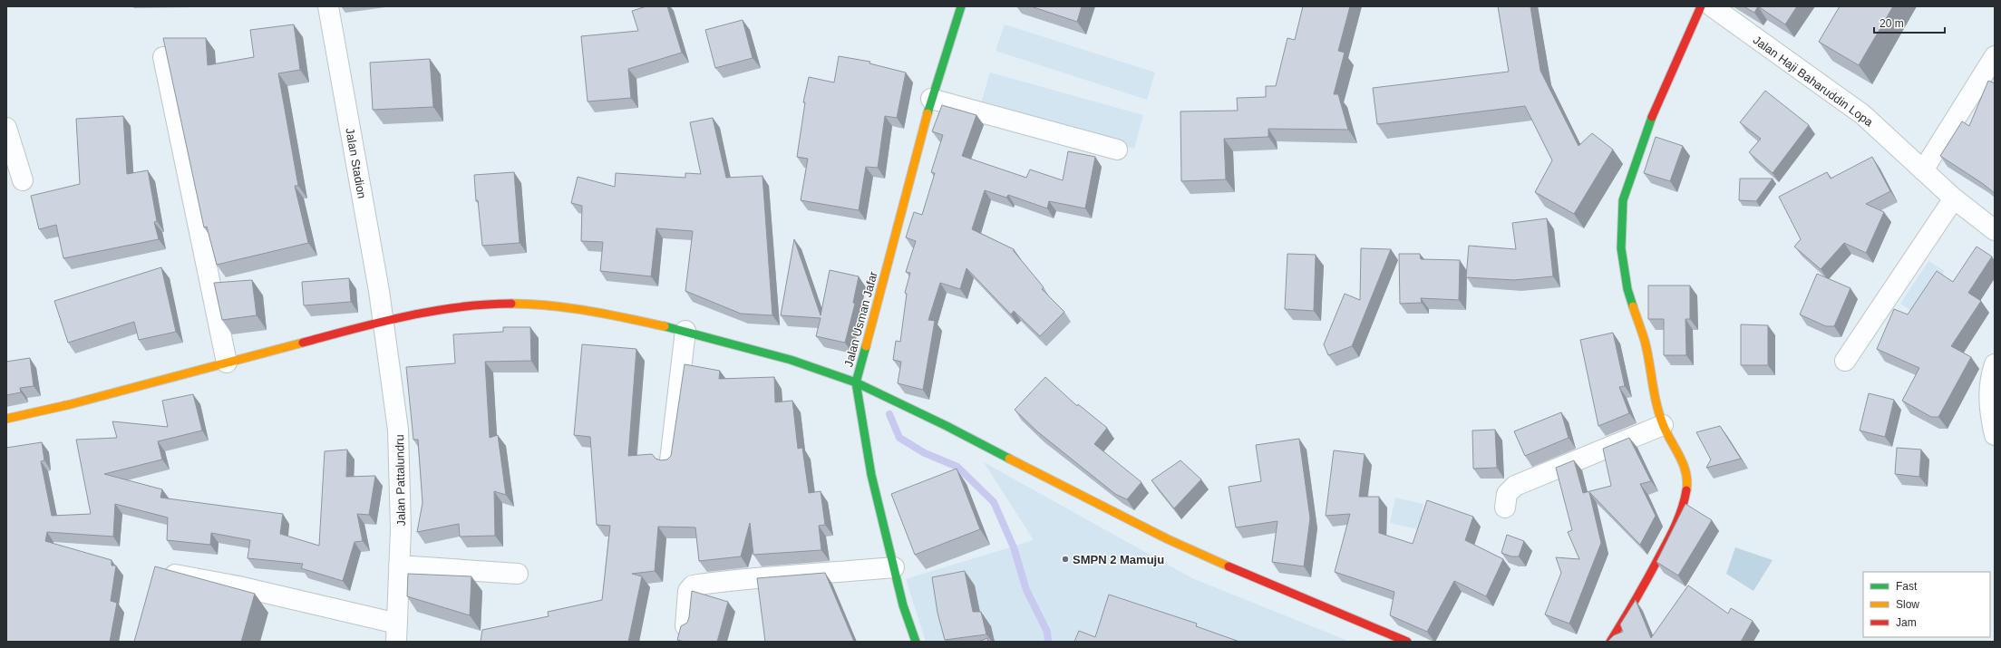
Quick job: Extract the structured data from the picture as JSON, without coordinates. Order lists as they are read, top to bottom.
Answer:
{
  "streets": {
    "street": [
      "Jalan Haji Baharuddin Lopa",
      "Jalan Stadion",
      "Jalan Usman Jafar",
      "Jalan Pattalundru"
    ]
  },
  "crossings": [
    ["Jalan Stadion", "Jalan Pattalundru"]
  ],
  "places": ["SMPN 2 Mamuju"],
  "legend": ["Fast", "Slow", "Jam"],
  "scale_bar": "20 m"
}
